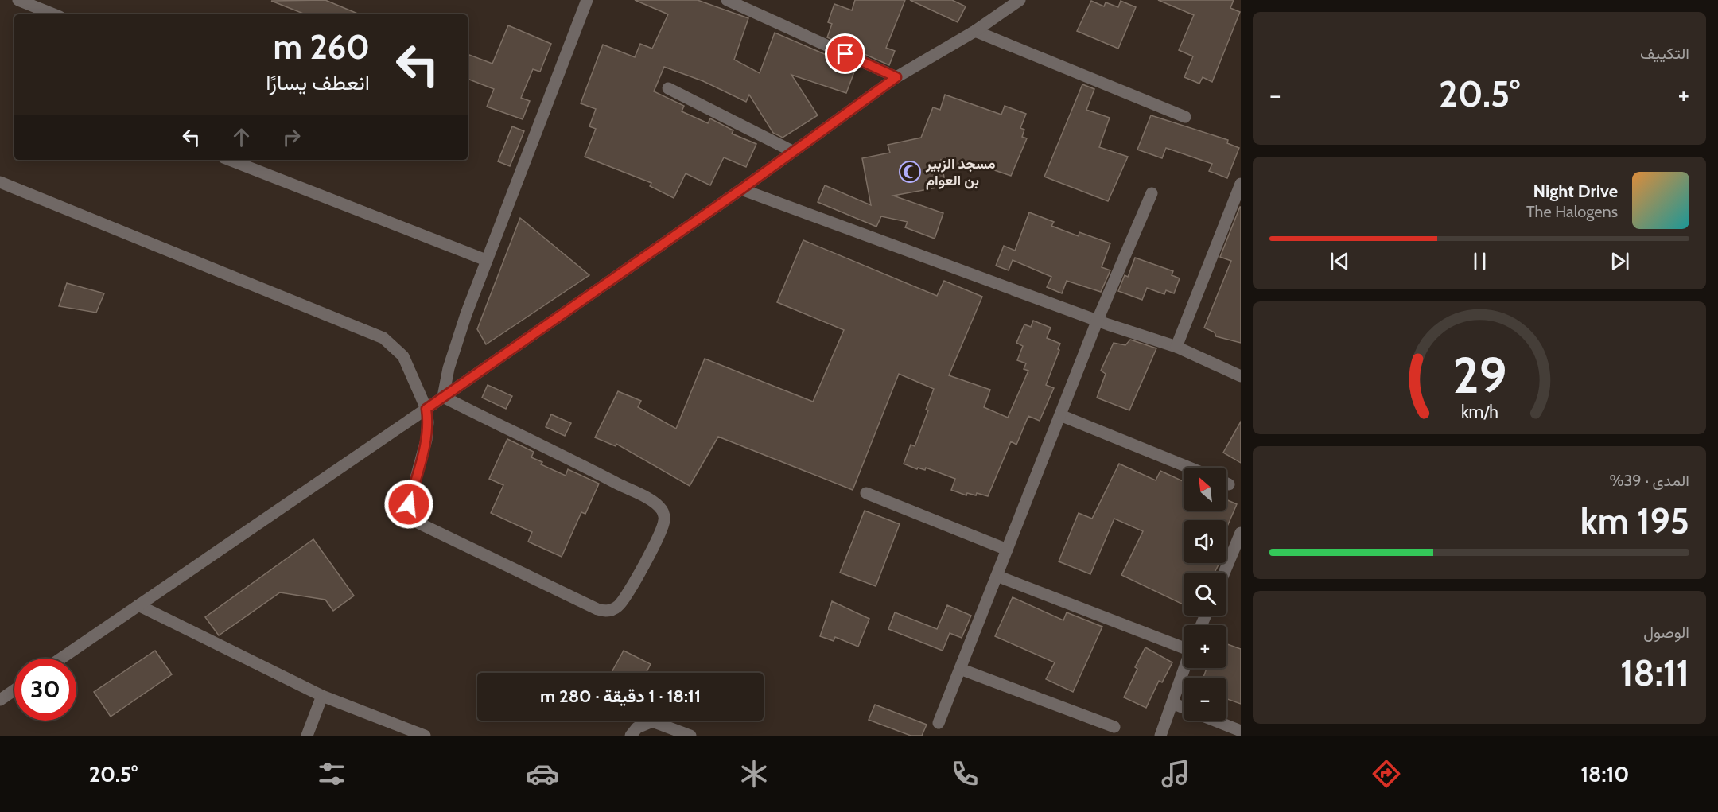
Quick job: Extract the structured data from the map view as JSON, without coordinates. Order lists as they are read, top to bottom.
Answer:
{
  "places": {
    "mosque": ["مسجد الزبير بن العوام"]
  },
  "north": "top left",
  "page": {
    "tile": [
      "التكييف",
      ["المدى · 39%", "195 km"],
      ["الوصول", "18:11"]
    ],
    "turn": ["260 m", "انعطف يسارًا"],
    "heat": ["−", "20.5°", "+"],
    "song": ["Night Drive", "The Halogens"],
    "map_buttons": ["+", "−"],
    "limit": "30",
    "trip": "18:11 · 1 دقيقة · 280 m",
    "tabs": ["18:10", "20.5°"],
    "gauge": ["29", "km/h"]
  }
}
